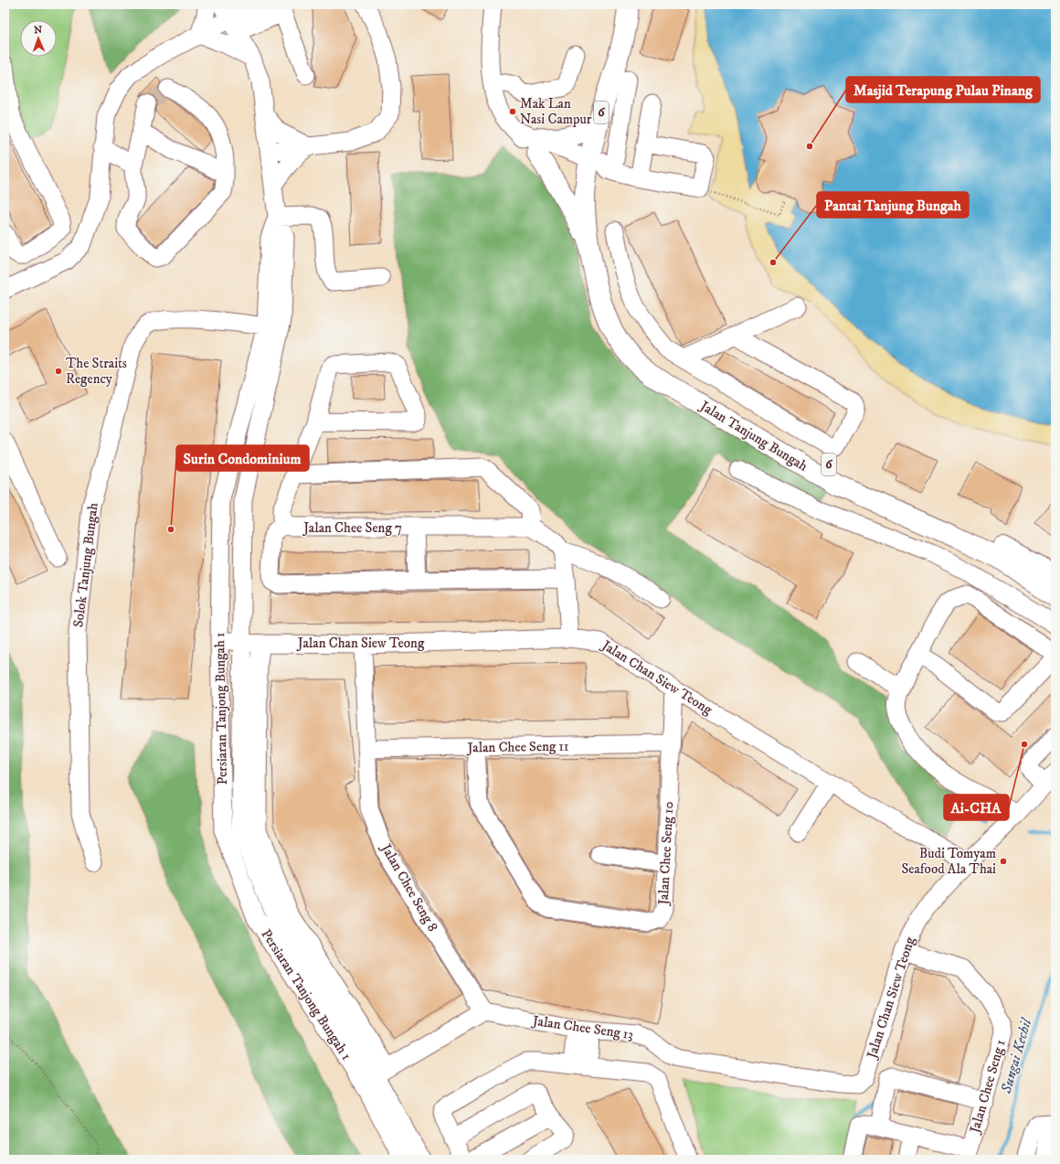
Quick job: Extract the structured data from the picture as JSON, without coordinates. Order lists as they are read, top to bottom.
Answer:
{
  "streets": {
    "main road": ["6", "Jalan Tanjung Bungah"],
    "street": [
      "Jalan Chee Seng 7",
      "Solok Tanjung Bungah",
      "Jalan Chan Siew Teong",
      "Persiaran Tanjong Bungah 1",
      "Jalan Chee Seng 11",
      "Jalan Chee Seng 10",
      "Jalan Chee Seng 8",
      "Jalan Chee Seng 13",
      "Jalan Chee Seng 1"
    ]
  },
  "crossings": [
    ["6", "Jalan Tanjung Bungah"],
    ["Solok Tanjung Bungah", "Persiaran Tanjong Bungah 1"],
    ["Jalan Chan Siew Teong", "Persiaran Tanjong Bungah 1"],
    ["Jalan Chan Siew Teong", "Jalan Chee Seng 10"],
    ["Jalan Chan Siew Teong", "Jalan Chee Seng 8"],
    ["Jalan Chan Siew Teong", "Jalan Chee Seng 13"],
    ["Jalan Chan Siew Teong", "Jalan Chee Seng 1"],
    ["Jalan Chee Seng 11", "Jalan Chee Seng 10"],
    ["Jalan Chee Seng 11", "Jalan Chee Seng 8"],
    ["Jalan Chee Seng 8", "Jalan Chee Seng 13"]
  ],
  "water": ["Sungai Kechil"],
  "places": [
    "Mak Lan Nasi Campur",
    "Masjid Terapung Pulau Pinang",
    "Pantai Tanjung Bungah",
    "The Straits Regency",
    "Surin Condominium",
    "Ai-CHA",
    "Budi Tomyam Seafood Ala Thai"
  ],
  "north": "top"
}
